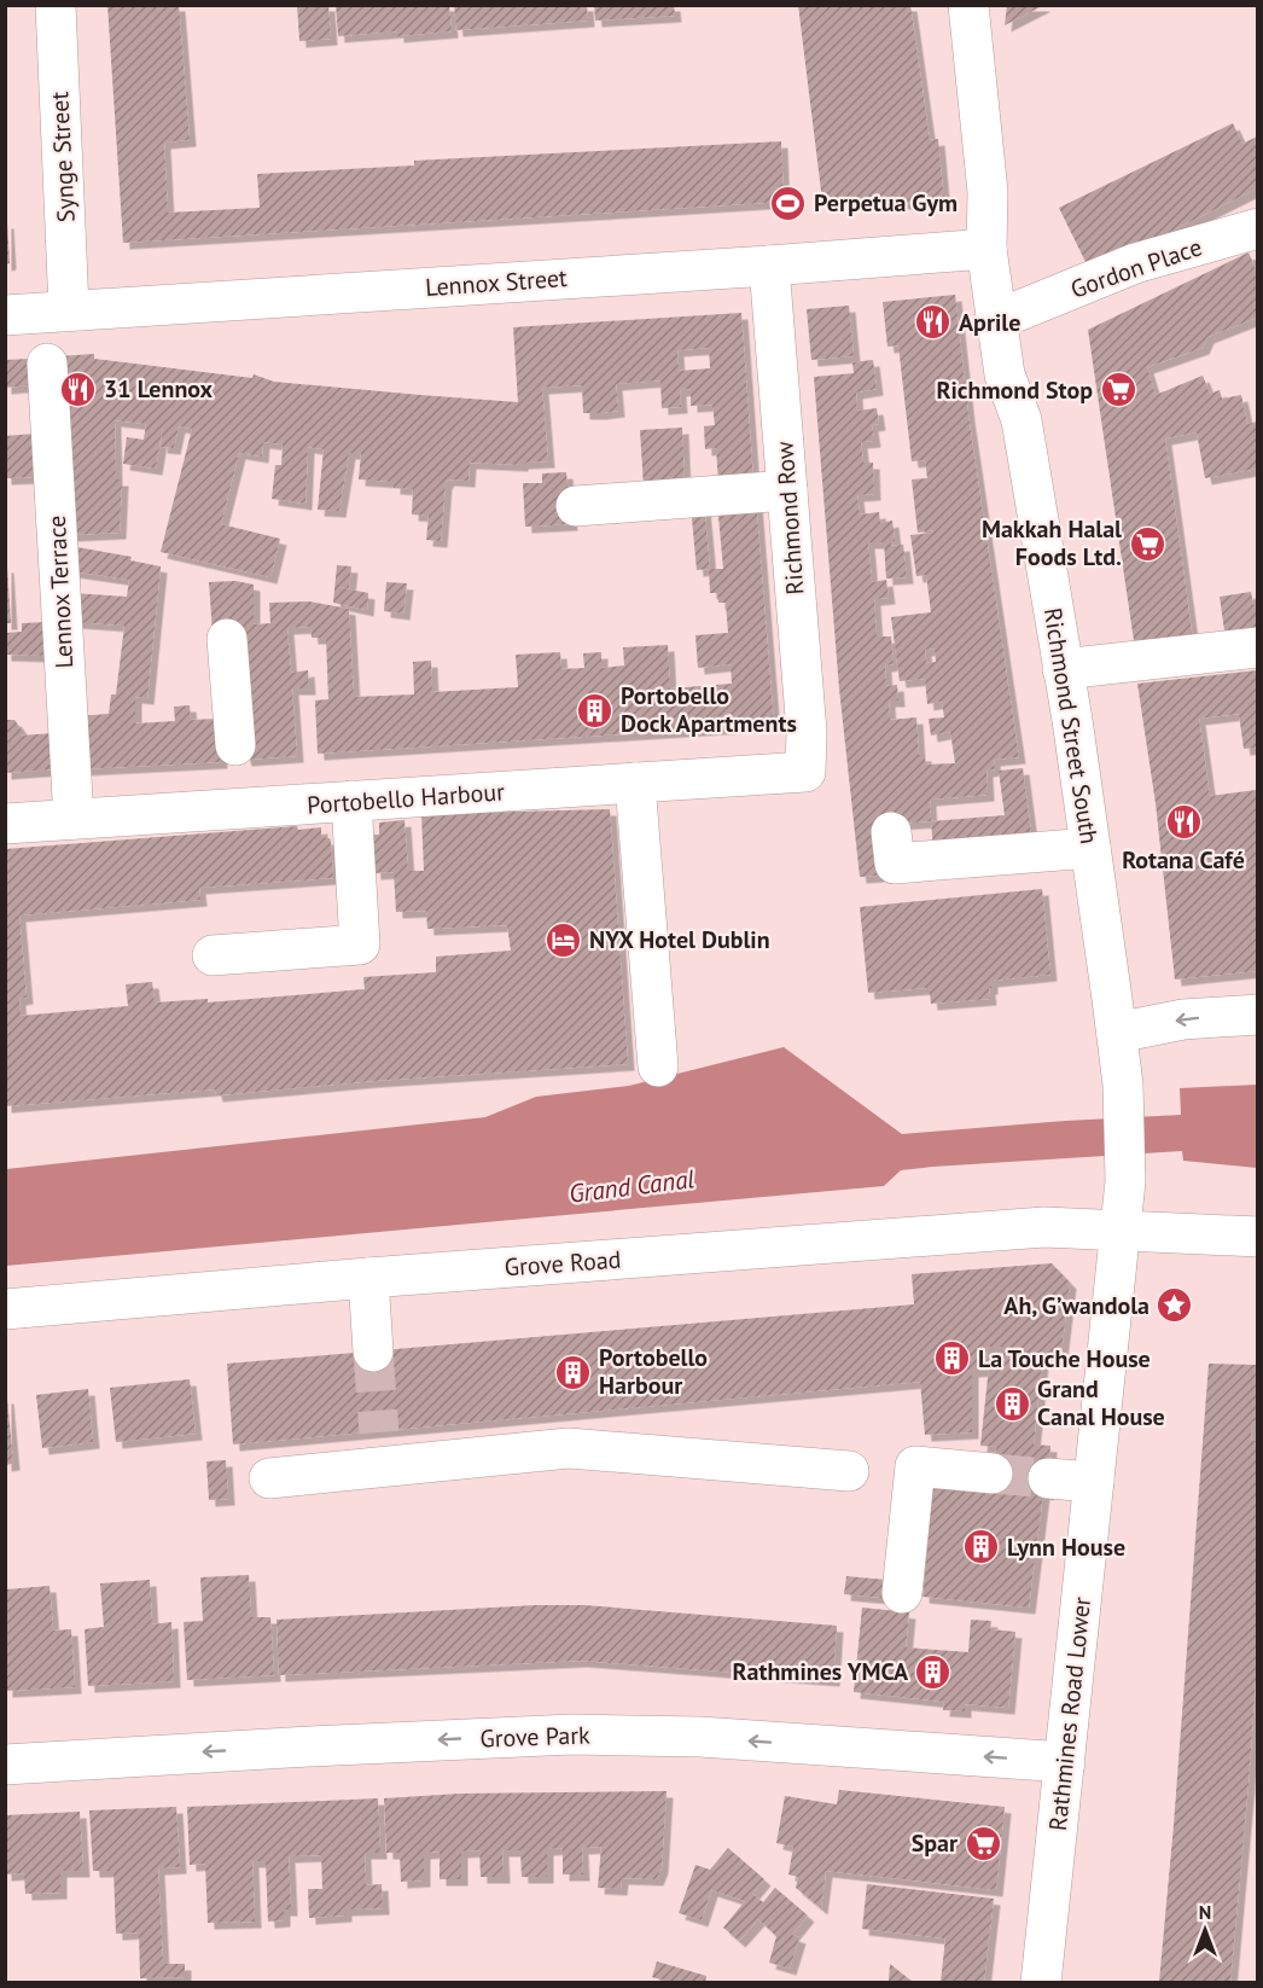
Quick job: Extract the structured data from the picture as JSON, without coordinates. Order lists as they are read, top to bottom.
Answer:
{
  "streets": {
    "street": [
      "Synge Street",
      "Gordon Place",
      "Lennox Street",
      "Richmond Row",
      "Lennox Terrace",
      "Richmond Street South",
      "Portobello Harbour",
      "Grove Road",
      "Rathmines Road Lower",
      "Grove Park"
    ]
  },
  "crossings": [
    ["Synge Street", "Lennox Street"],
    ["Gordon Place", "Richmond Street South"],
    ["Lennox Street", "Richmond Row"],
    ["Lennox Street", "Richmond Street South"],
    ["Richmond Row", "Portobello Harbour"],
    ["Lennox Terrace", "Portobello Harbour"],
    ["Richmond Street South", "Rathmines Road Lower"],
    ["Grove Road", "Rathmines Road Lower"],
    ["Rathmines Road Lower", "Grove Park"]
  ],
  "water": ["Grand Canal"],
  "places": {
    "sports": ["Perpetua Gym"],
    "restaurant": ["Aprile", "31 Lennox", "Rotana Café"],
    "supermarket": ["Richmond Stop", "Makkah Halal Foods Ltd.", "Spar"],
    "building": [
      "Portobello Dock Apartments",
      "La Touche House",
      "Portobello Harbour",
      "Grand Canal House",
      "Lynn House",
      "Rathmines YMCA"
    ],
    "hotel": ["NYX Hotel Dublin"],
    "place": ["Ah, G’wandola"]
  },
  "north": "top"
}
